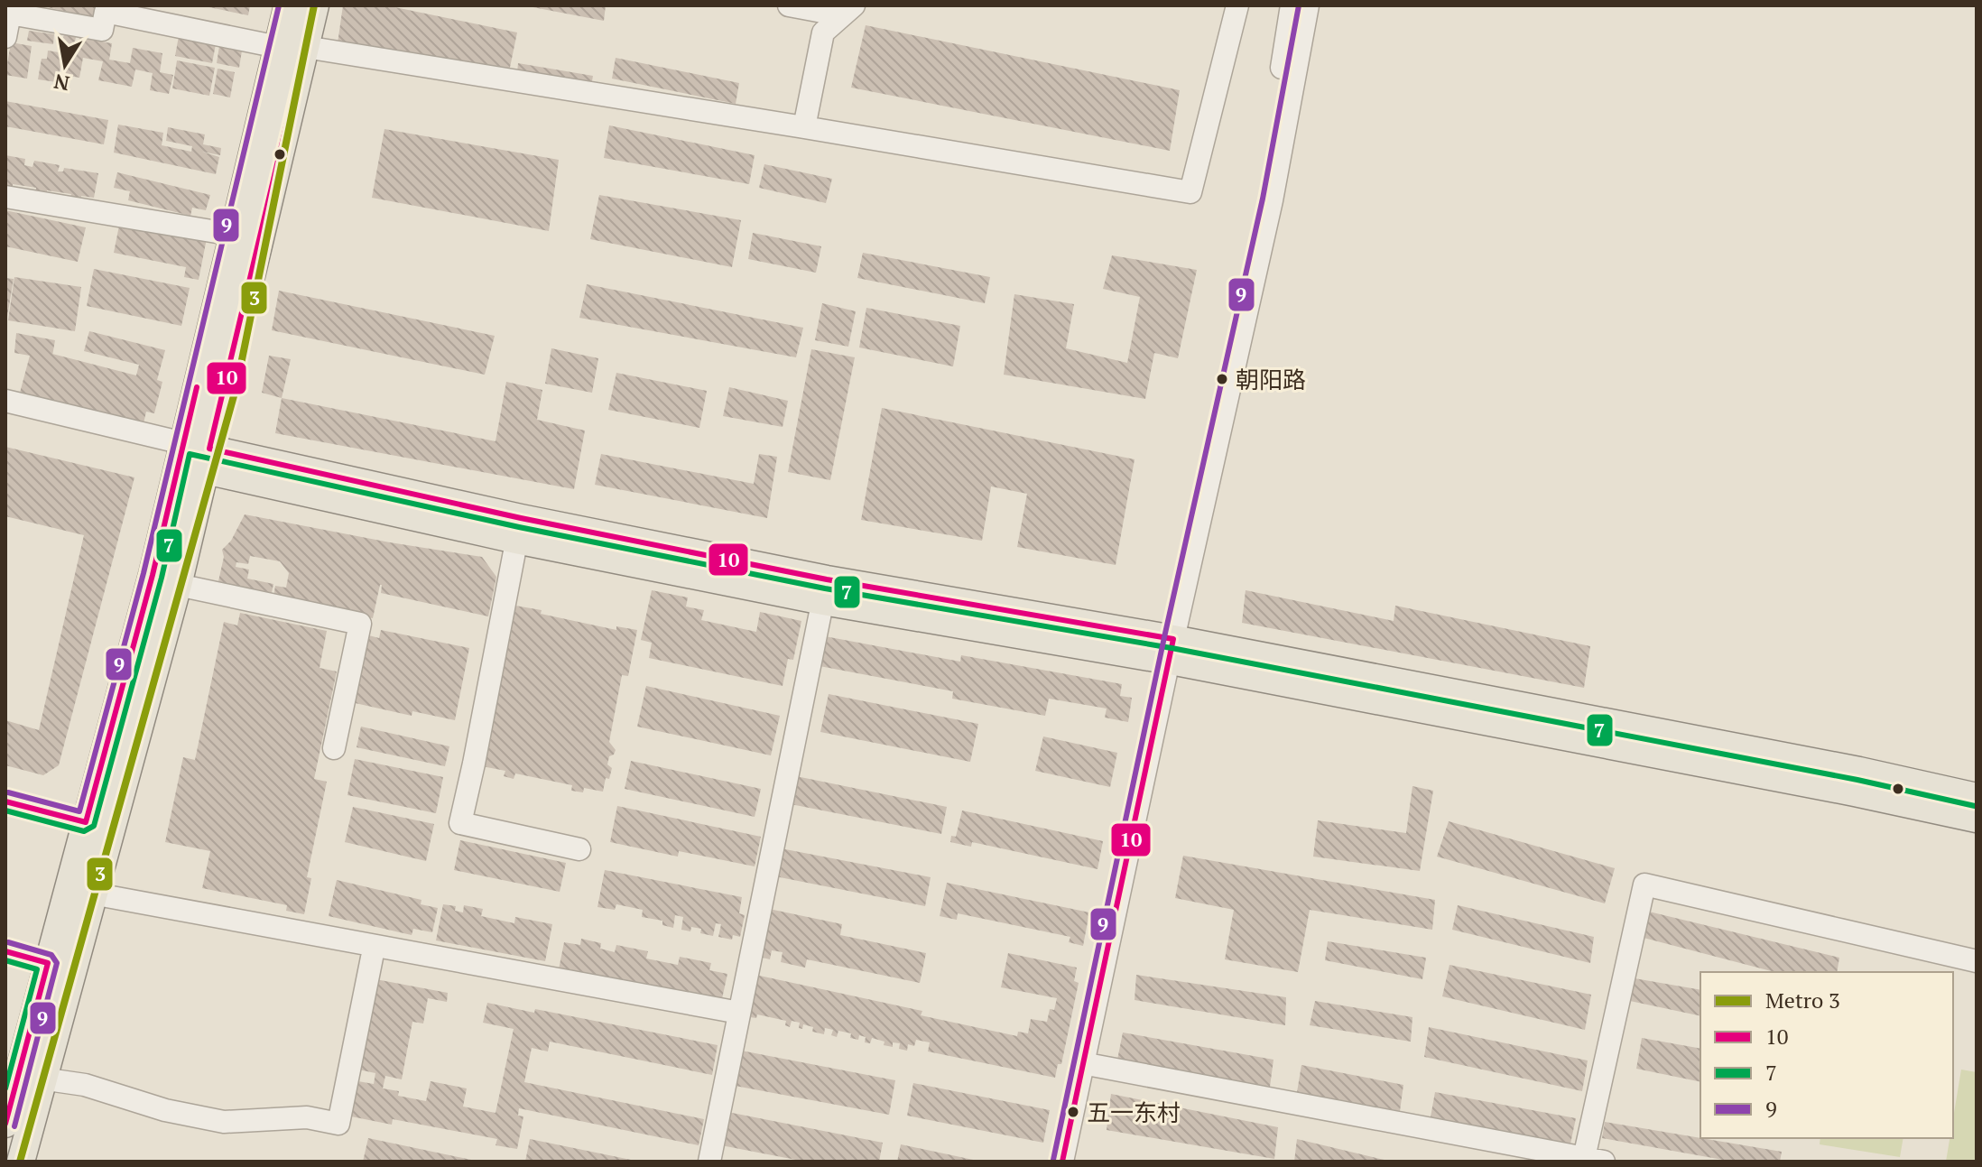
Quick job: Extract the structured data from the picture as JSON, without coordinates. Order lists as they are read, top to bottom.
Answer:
{
  "places": ["朝阳路", "五一东村"],
  "lines": [
    "metro line 3",
    "transit line 10",
    "transit line 9",
    "transit line 7"
  ],
  "legend": [
    "Metro 3",
    "10",
    "7",
    "9"
  ],
  "north": "bottom"
}
